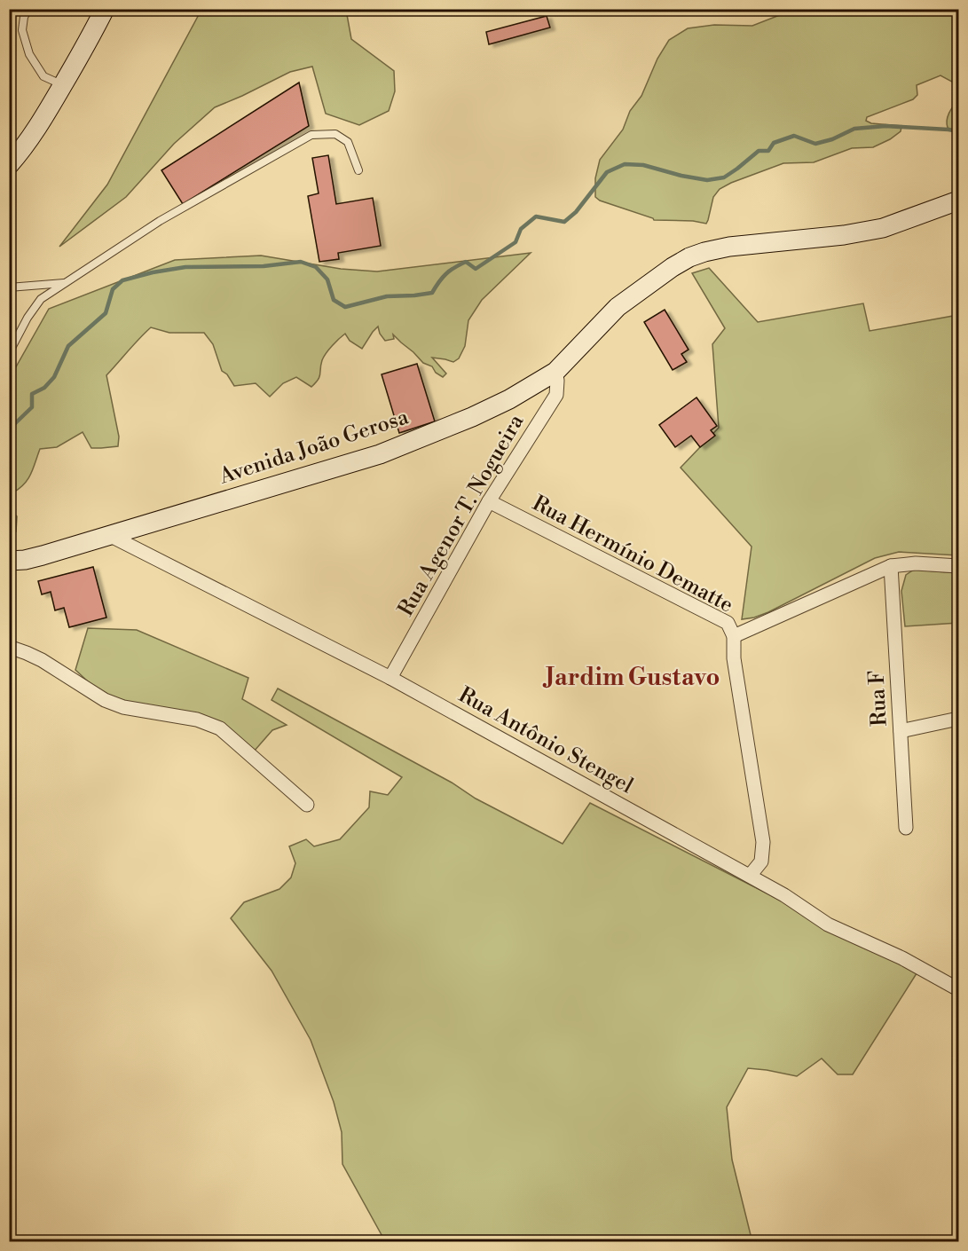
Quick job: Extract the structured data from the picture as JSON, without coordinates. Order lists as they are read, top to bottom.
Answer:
{
  "streets": {
    "main road": ["Avenida João Gerosa"],
    "street": [
      "Rua Agenor T. Nogueira",
      "Rua Hermínio Dematte",
      "Rua F",
      "Rua Antônio Stengel"
    ]
  },
  "crossings": [
    ["Avenida João Gerosa", "Rua Agenor T. Nogueira"],
    ["Avenida João Gerosa", "Rua Antônio Stengel"],
    ["Rua Agenor T. Nogueira", "Rua Hermínio Dematte"],
    ["Rua Agenor T. Nogueira", "Rua Antônio Stengel"],
    ["Rua Hermínio Dematte", "Rua Antônio Stengel"]
  ],
  "districts": ["Jardim Gustavo"]
}
